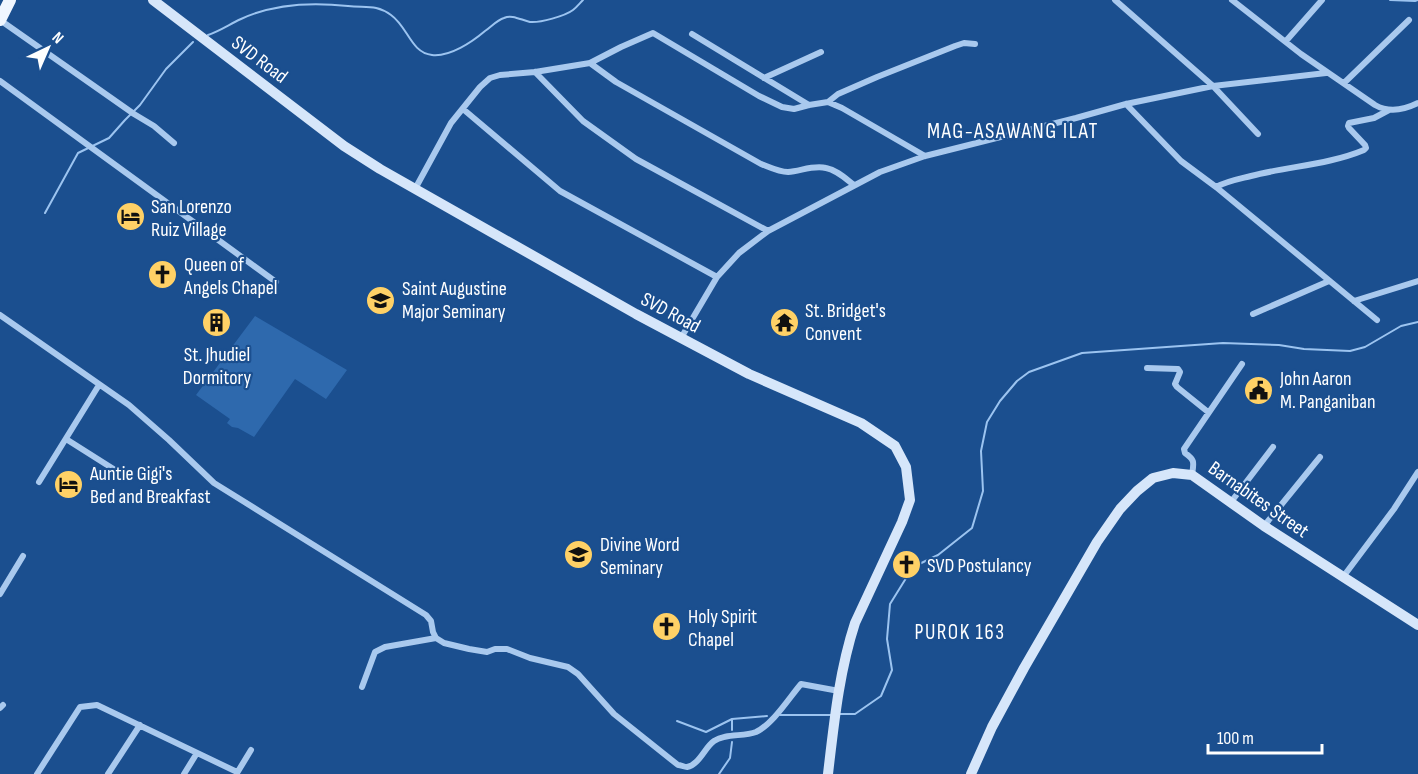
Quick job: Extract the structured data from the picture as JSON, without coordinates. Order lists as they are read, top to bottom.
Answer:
{
  "streets": {
    "main road": ["SVD Road", "Barnabites Street"]
  },
  "districts": ["MAG-ASAWANG ILAT", "PUROK 163"],
  "places": {
    "hotel": ["San Lorenzo Ruiz Village", "Auntie Gigi's Bed and Breakfast"],
    "church": ["Queen of Angels Chapel", "SVD Postulancy", "Holy Spirit Chapel"],
    "school or university": ["Saint Augustine Major Seminary", "Divine Word Seminary"],
    "temple": ["St. Bridget's Convent"],
    "building": ["St. Jhudiel Dormitory"],
    "public building": ["John Aaron M. Panganiban"]
  },
  "scale_bar": "100 m",
  "north": "top right"
}
